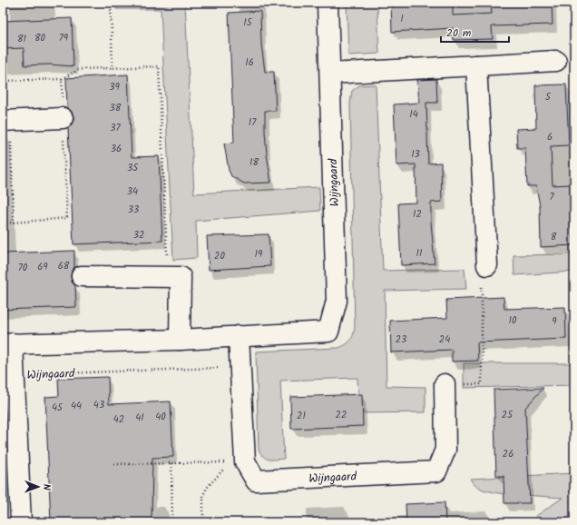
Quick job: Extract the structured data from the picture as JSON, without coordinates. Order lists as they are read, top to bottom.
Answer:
{
  "streets": {
    "street": ["Wijngaard"]
  },
  "house_numbers": [
    "1",
    "15",
    "80",
    "79",
    "81",
    "16",
    "39",
    "5",
    "38",
    "14",
    "17",
    "37",
    "6",
    "36",
    "13",
    "18",
    "35",
    "34",
    "7",
    "33",
    "12",
    "32",
    "8",
    "11",
    "19",
    "20",
    "68",
    "69",
    "70",
    "10",
    "9",
    "23",
    "24",
    "43",
    "44",
    "45",
    "22",
    "25",
    "21",
    "40",
    "41",
    "42",
    "26"
  ],
  "scale_bar": "20 m",
  "north": "right"
}
